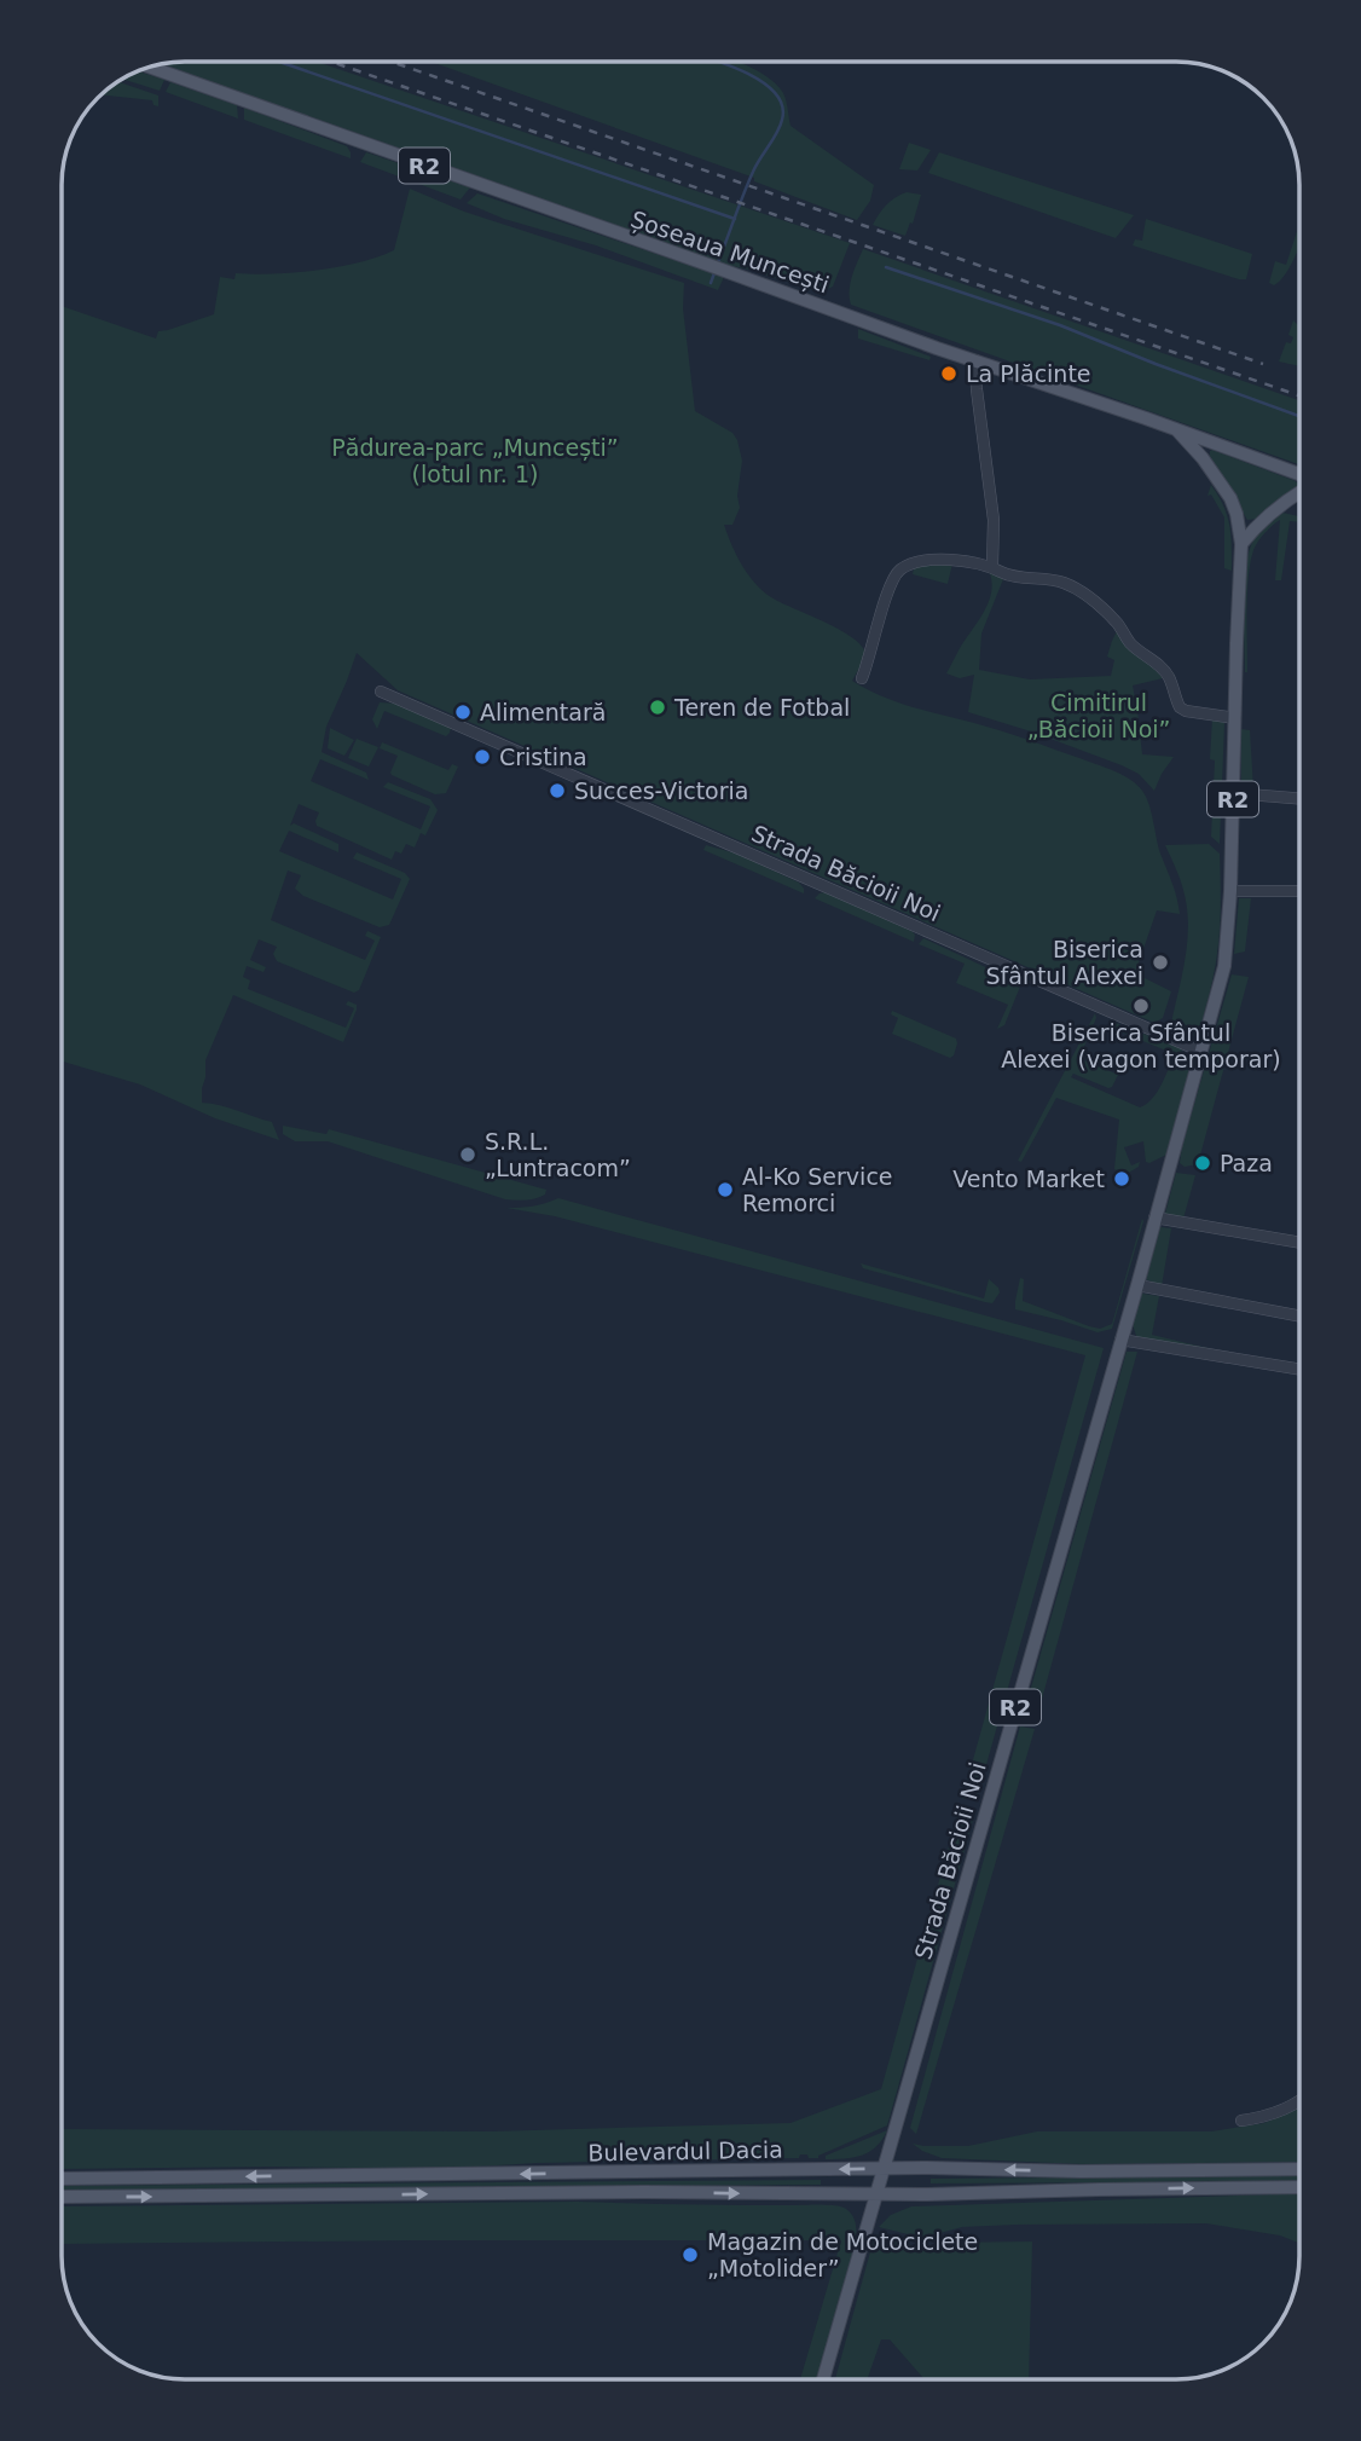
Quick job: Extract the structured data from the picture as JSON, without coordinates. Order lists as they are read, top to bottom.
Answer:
{
  "streets": {
    "main road": [
      "R2",
      "Șoseaua Muncești",
      "Strada Băcioii Noi",
      "Bulevardul Dacia"
    ]
  },
  "crossings": [
    ["Șoseaua Muncești", "Strada Băcioii Noi"],
    ["Strada Băcioii Noi", "Bulevardul Dacia"]
  ],
  "parks": ["Pădurea-parc „Muncești” (lotul nr. 1)", "Cimitirul „Băcioii Noi”"],
  "places": [
    "La Plăcinte",
    "Teren de Fotbal",
    "Alimentară",
    "Cristina",
    "Succes-Victoria",
    "Biserica Sfântul Alexei",
    "Biserica Sfântul Alexei (vagon temporar)",
    "S.R.L. „Luntracom”",
    "Paza",
    "Vento Market",
    "Al-Ko Service Remorci",
    "Magazin de Motociclete „Motolider”"
  ]
}
